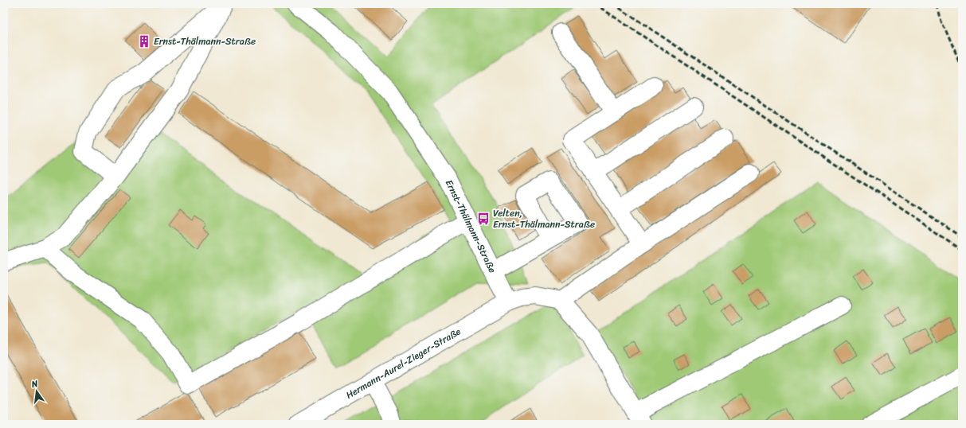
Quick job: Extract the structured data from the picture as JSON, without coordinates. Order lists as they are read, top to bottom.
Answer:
{
  "streets": {
    "street": ["Ernst-Thälmann-Straße", "Hermann-Aurel-Zieger-Straße"]
  },
  "crossings": [
    ["Ernst-Thälmann-Straße", "Hermann-Aurel-Zieger-Straße"]
  ],
  "places": {
    "building": ["Ernst-Thälmann-Straße"],
    "bus stop": ["Velten, Ernst-Thälmann-Straße"]
  },
  "north": "top"
}
